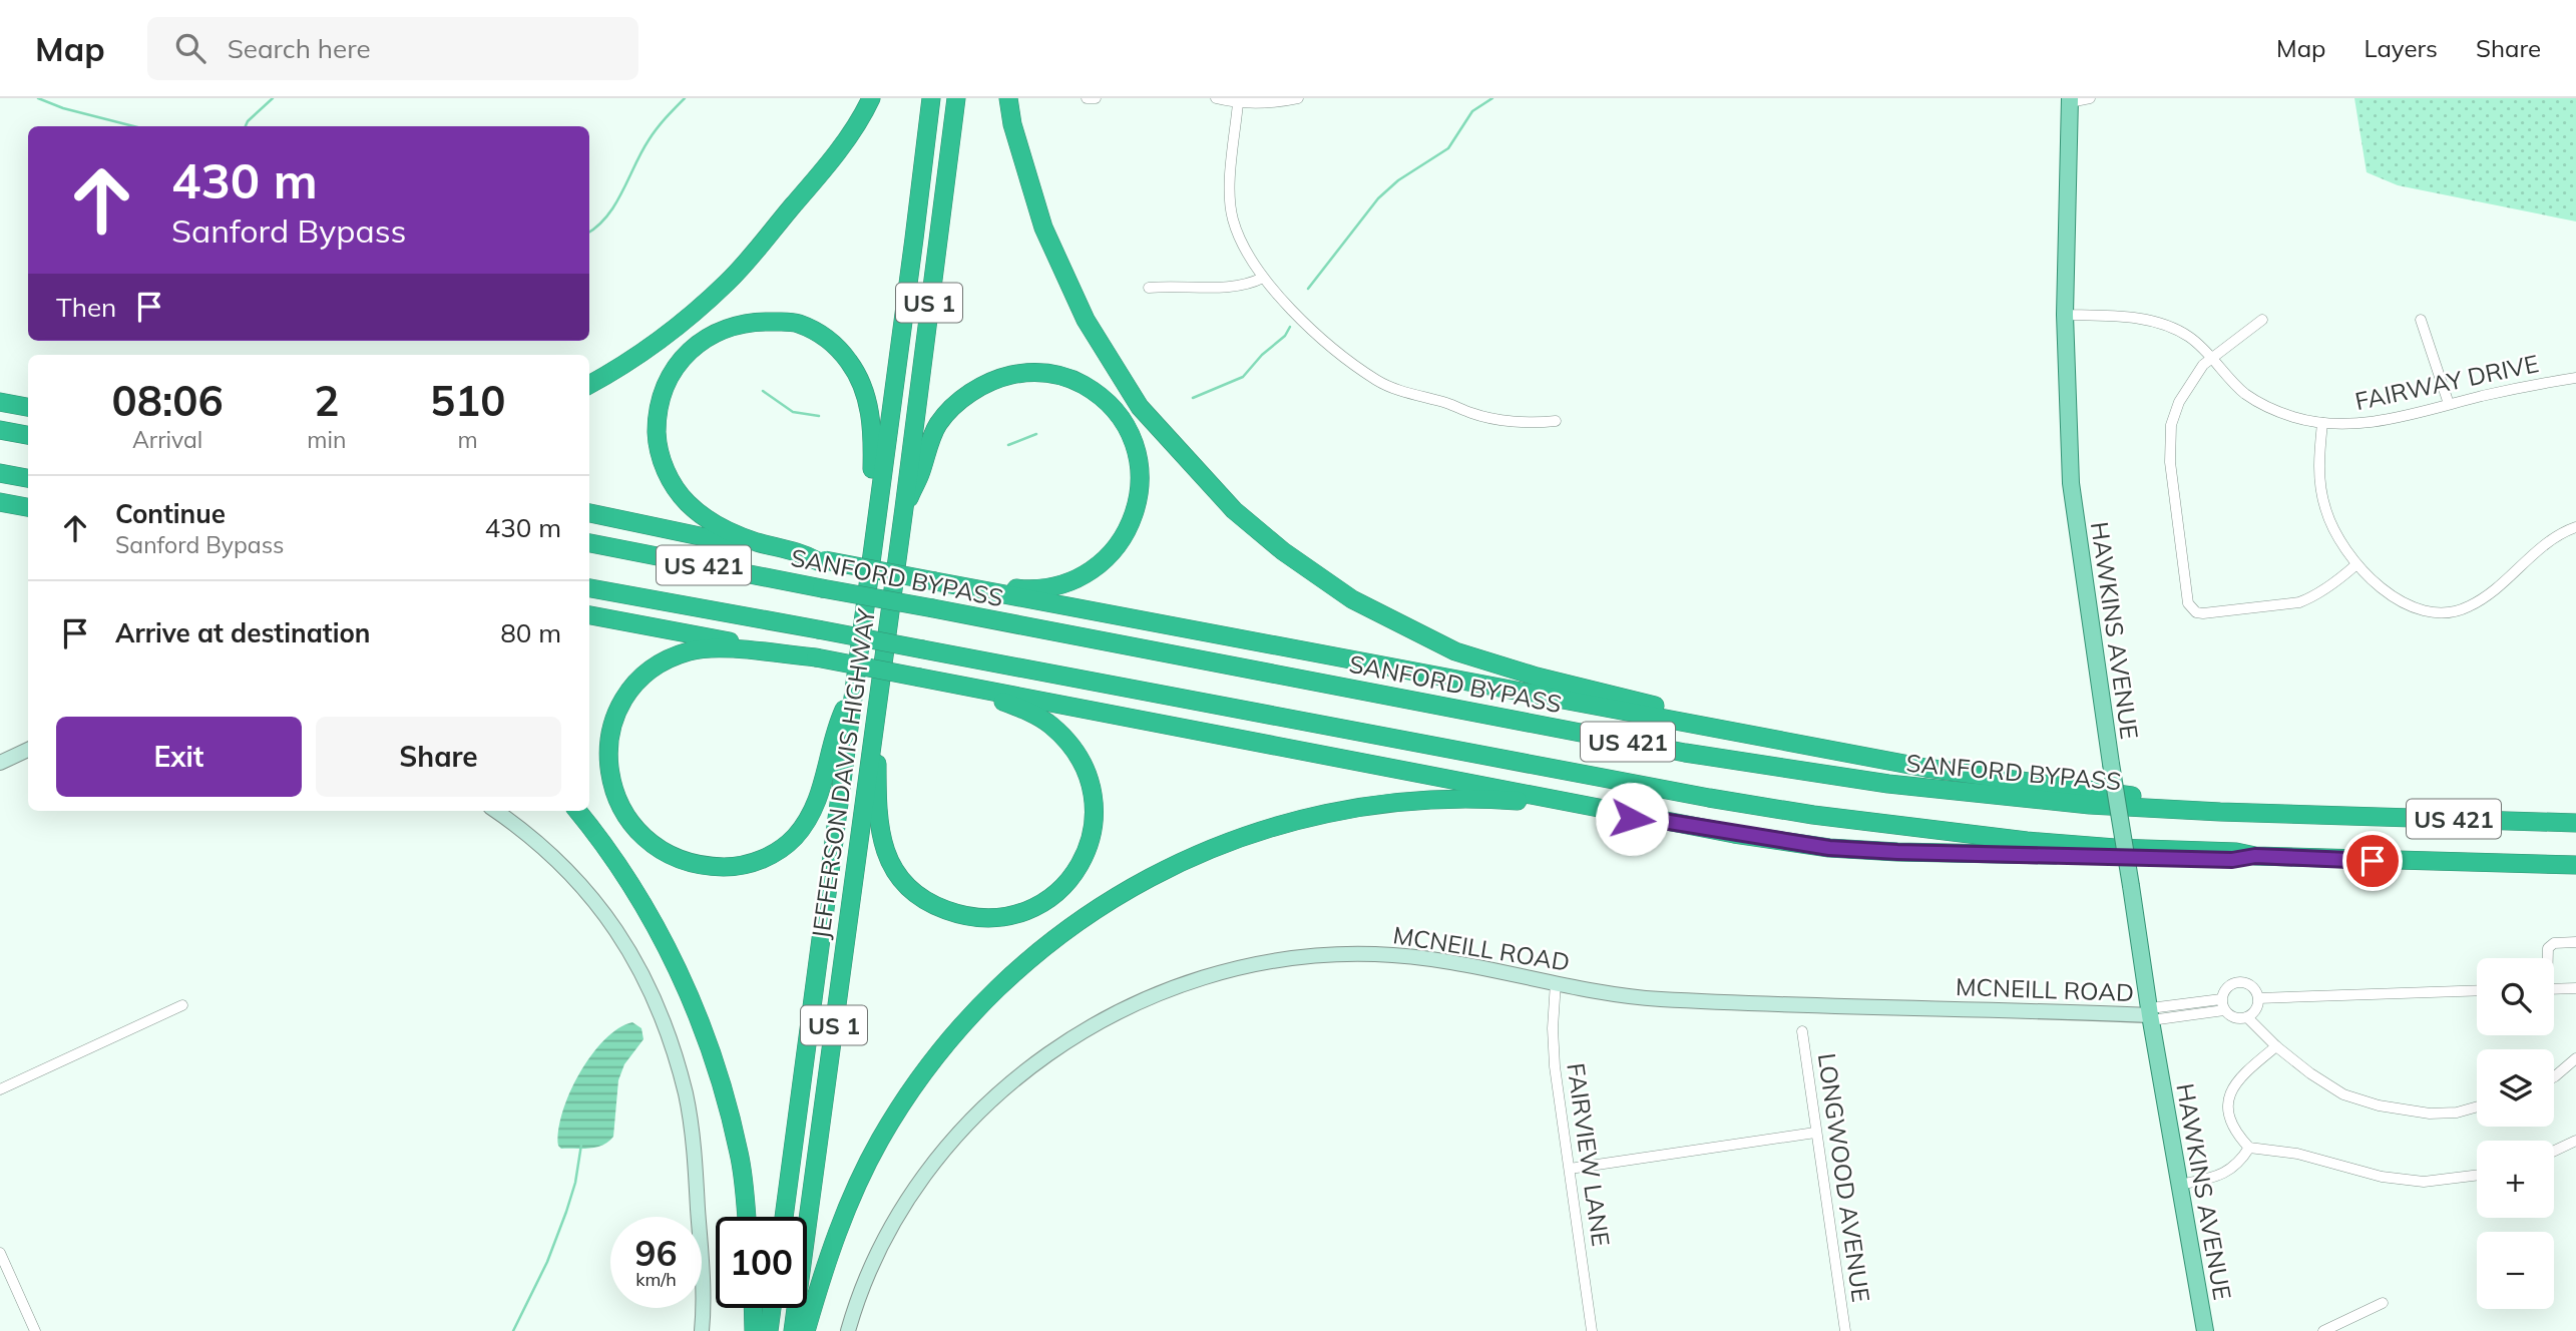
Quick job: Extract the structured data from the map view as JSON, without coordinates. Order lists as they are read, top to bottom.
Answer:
{
  "streets": {
    "highway": [
      "US 1",
      "US 421",
      "SANFORD BYPASS",
      "JEFFERSON DAVIS HIGHWAY"
    ],
    "main road": ["HAWKINS AVENUE"],
    "street": [
      "FAIRWAY DRIVE",
      "MCNEILL ROAD",
      "FAIRVIEW LANE",
      "LONGWOOD AVENUE"
    ]
  },
  "crossings": [
    ["FAIRWAY DRIVE", "HAWKINS AVENUE"],
    ["HAWKINS AVENUE", "MCNEILL ROAD"],
    ["MCNEILL ROAD", "FAIRVIEW LANE"]
  ],
  "page": {
    "header": "Map",
    "search": "Search here",
    "nav": ["Map", "Layers", "Share"],
    "turn": ["430 m", "Sanford Bypass"],
    "then": "Then",
    "eta": [
      "08:06",
      "Arrival",
      "2",
      "min",
      "510",
      "m"
    ],
    "list": [
      {
        "name": "Continue",
        "note": "Sanford Bypass",
        "value": "430 m"
      },
      {
        "name": "Arrive at destination",
        "value": "80 m"
      }
    ],
    "buttons": ["Exit", "Share"],
    "map_buttons": ["+", "−"],
    "speed": "96 km/h",
    "limit": "100"
  }
}
